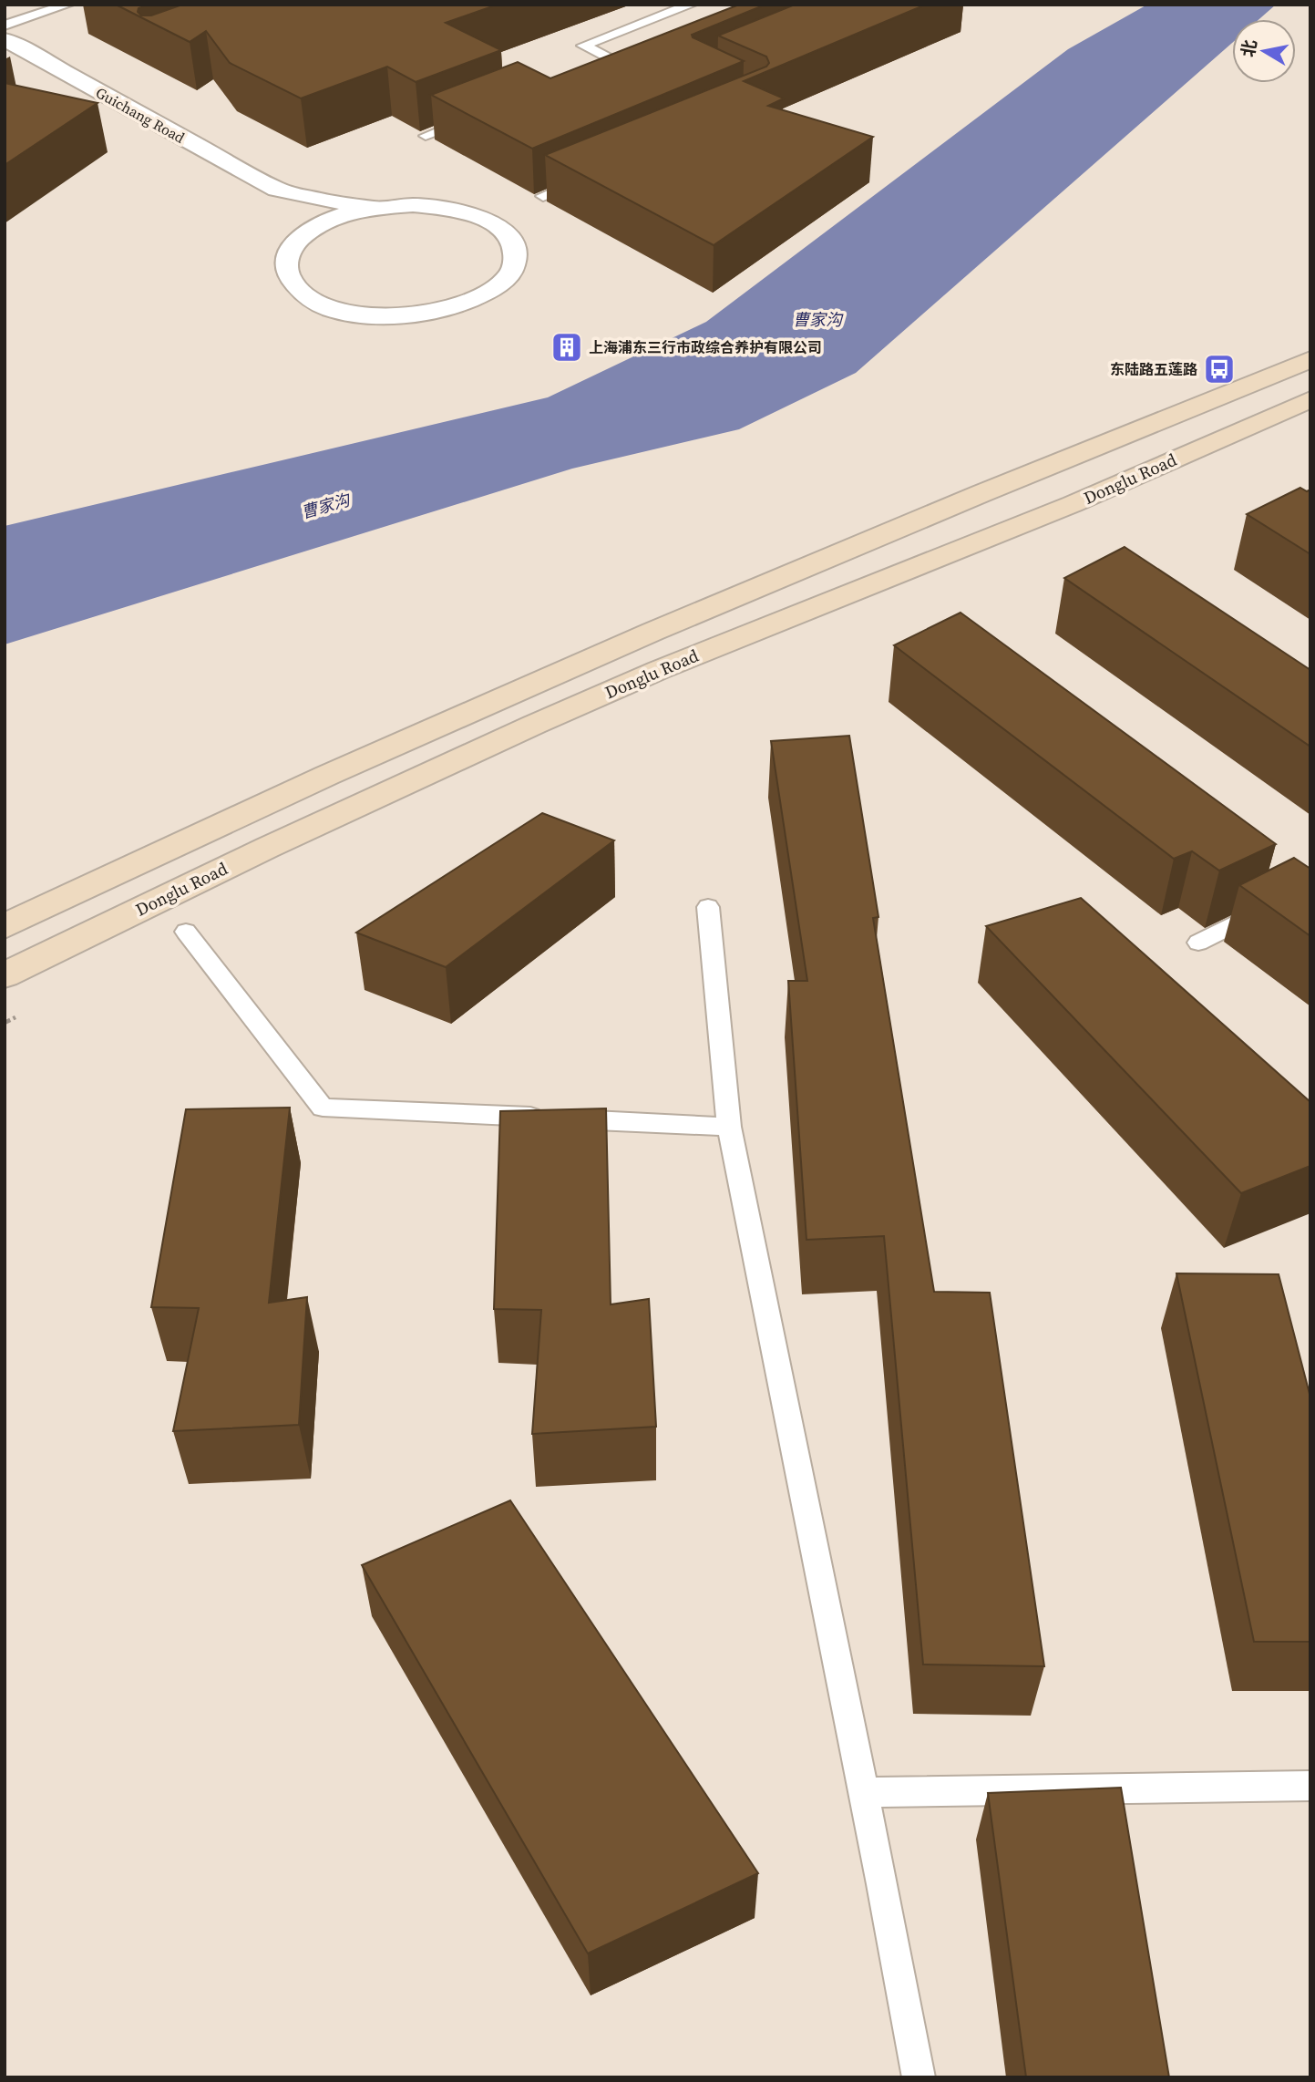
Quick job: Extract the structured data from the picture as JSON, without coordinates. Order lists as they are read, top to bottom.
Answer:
{
  "streets": {
    "main road": ["Donglu Road"],
    "street": ["Guichang Road"]
  },
  "water": ["曹家沟"],
  "places": {
    "building": ["上海浦东三行市政综合养护有限公司"],
    "bus stop": ["东陆路五莲路"]
  },
  "north": "left"
}
